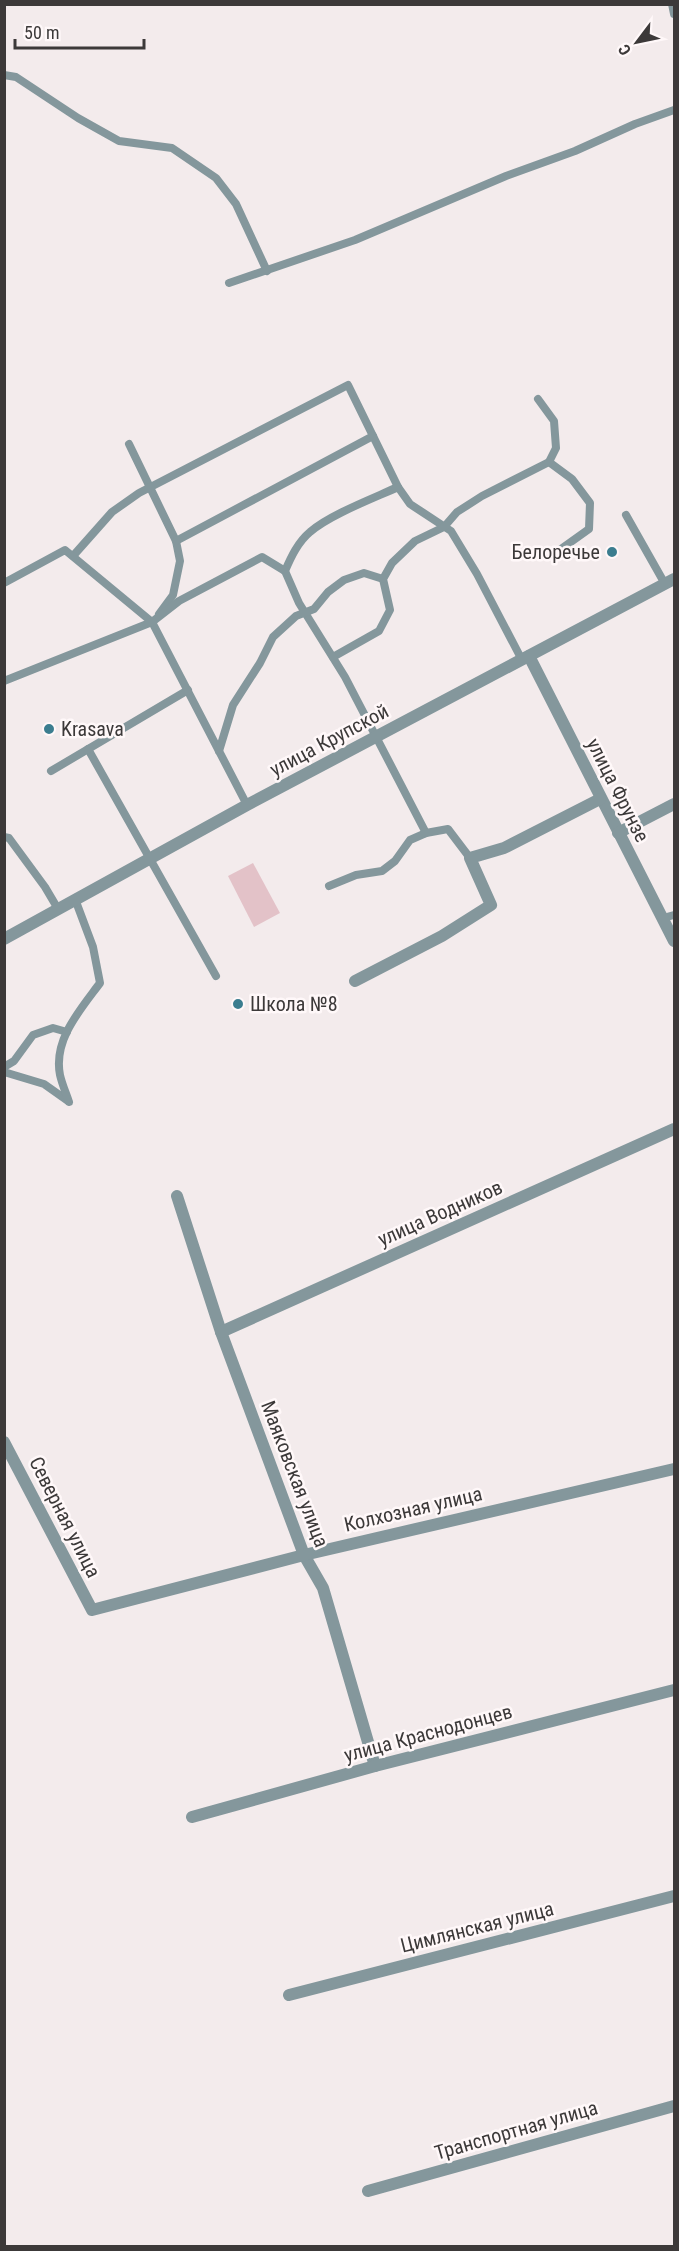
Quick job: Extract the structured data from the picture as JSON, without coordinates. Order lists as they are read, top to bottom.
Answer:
{
  "streets": {
    "street": [
      "улица Крупской",
      "улица Фрунзе",
      "улица Водников",
      "Маяковская улица",
      "Колхозная улица",
      "Северная улица",
      "улица Краснодонцев",
      "Цимлянская улица",
      "Транспортная улица"
    ]
  },
  "crossings": [
    ["улица Крупской", "улица Фрунзе"],
    ["улица Водников", "Маяковская улица"],
    ["Маяковская улица", "Колхозная улица"],
    ["Маяковская улица", "улица Краснодонцев"],
    ["Колхозная улица", "Северная улица"]
  ],
  "places": ["Белоречье", "Krasava", "Школа №8"],
  "scale_bar": "50 m",
  "north": "bottom left"
}
